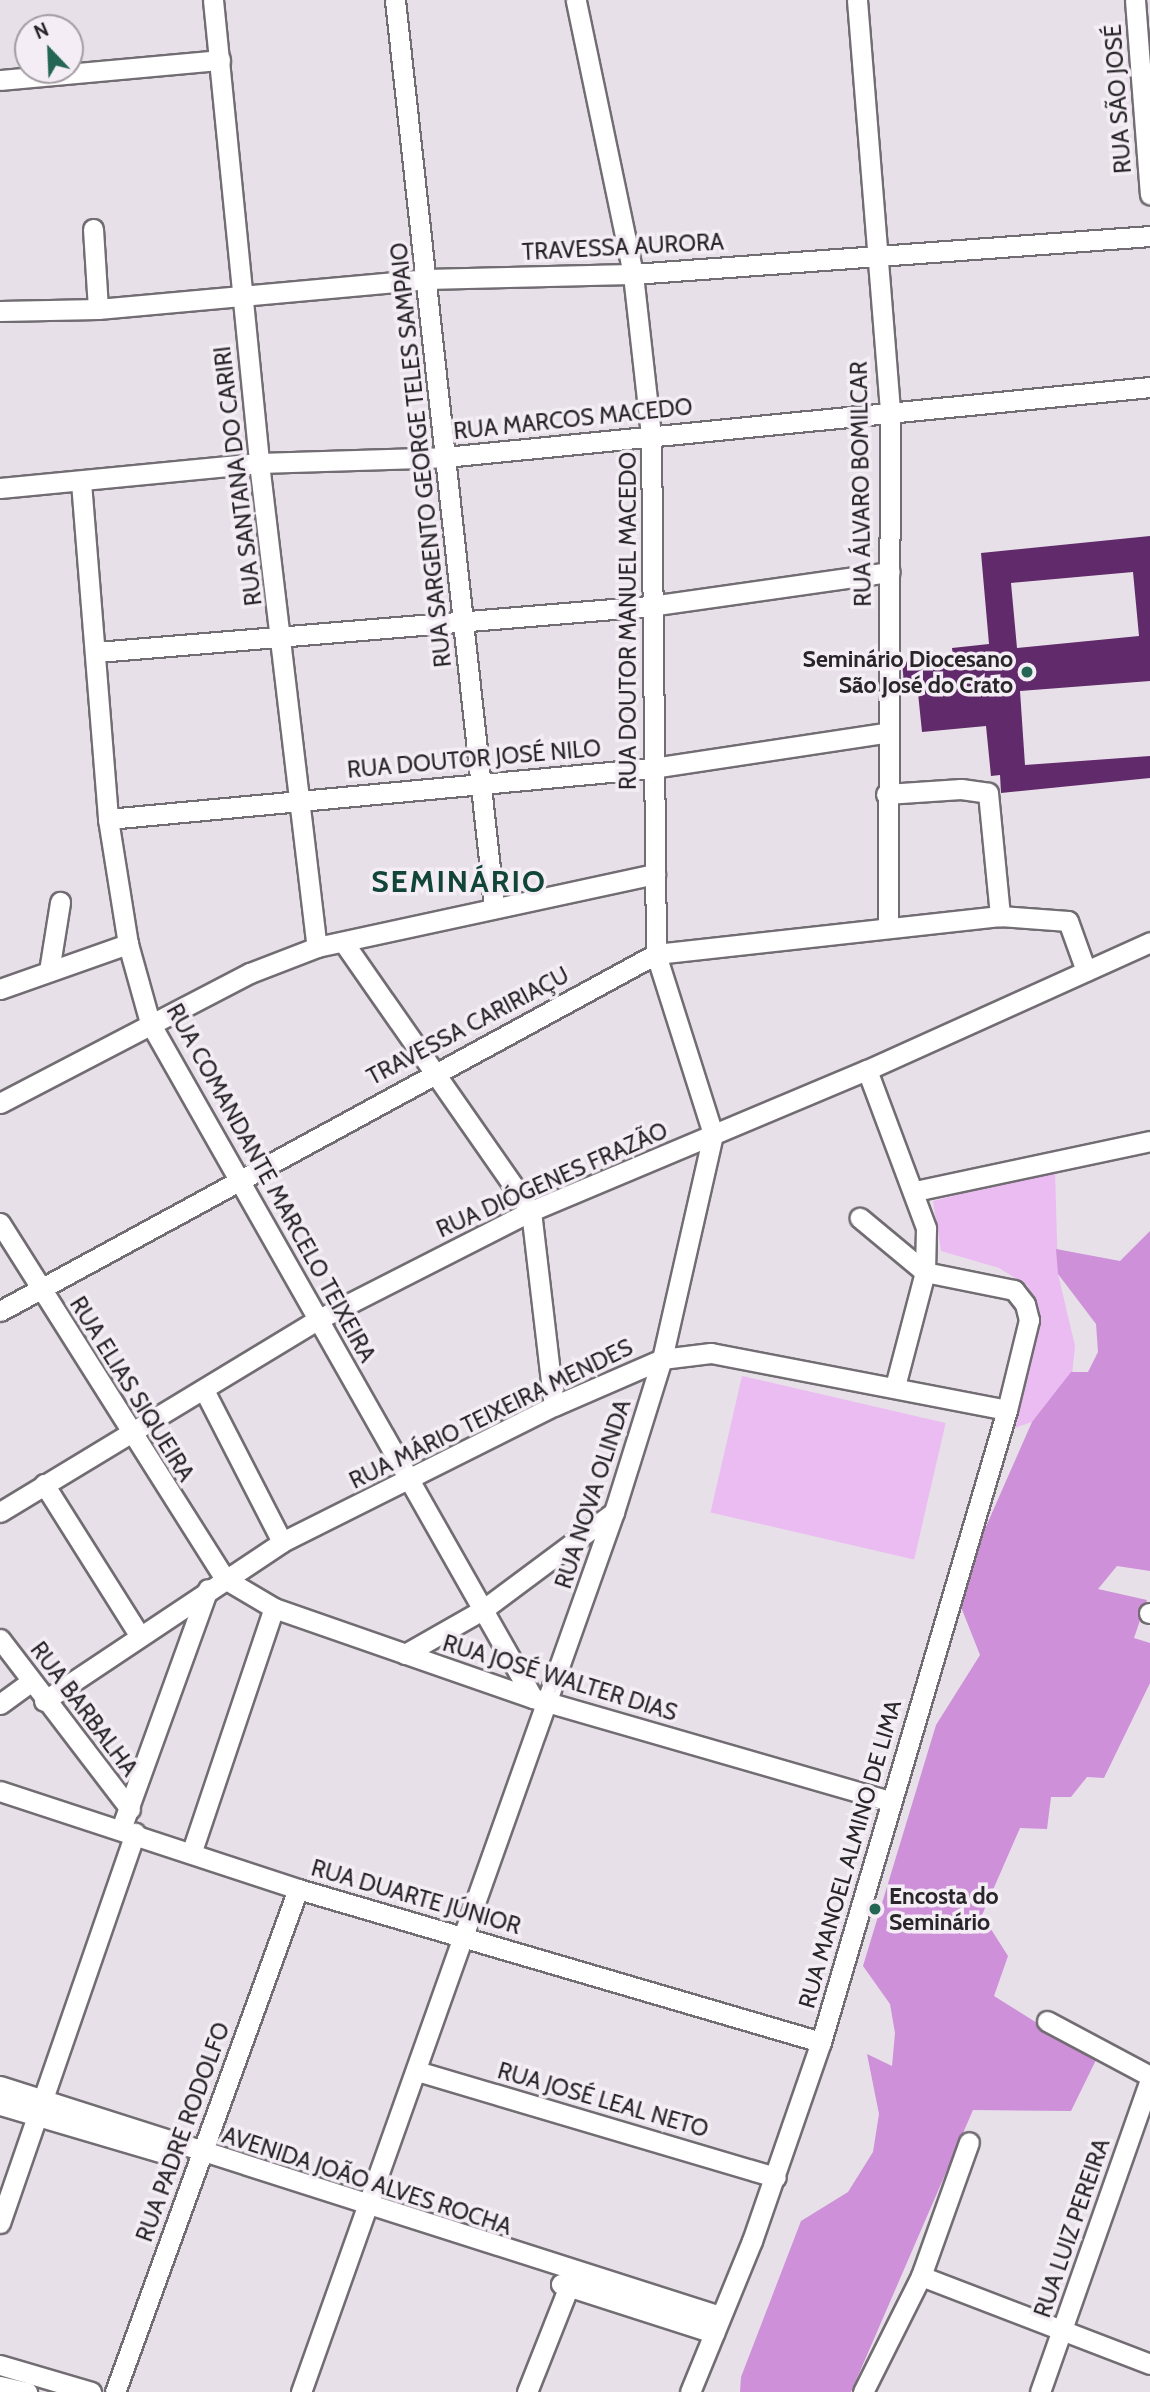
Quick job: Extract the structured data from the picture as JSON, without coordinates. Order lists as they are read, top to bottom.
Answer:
{
  "streets": {
    "street": [
      "RUA SÃO JOSÉ",
      "TRAVESSA AURORA",
      "RUA MARCOS MACEDO",
      "RUA SARGENTO GEORGE TELES SAMPAIO",
      "RUA SANTANA DO CARIRI",
      "RUA ÁLVARO BOMILCAR",
      "RUA DOUTOR MANUEL MACEDO",
      "RUA DOUTOR JOSÉ NILO",
      "TRAVESSA CARIRIAÇU",
      "RUA DIÓGENES FRAZÃO",
      "RUA COMANDANTE MARCELO TEIXEIRA",
      "RUA ELIAS SIQUEIRA",
      "RUA MÁRIO TEIXEIRA MENDES",
      "RUA NOVA OLINDA",
      "RUA JOSÉ WALTER DIAS",
      "RUA BARBALHA",
      "RUA MANOEL ALMINO DE LIMA",
      "RUA DUARTE JÚNIOR",
      "RUA JOSÉ LEAL NETO",
      "RUA PADRE RODOLFO",
      "AVENIDA JOÃO ALVES ROCHA",
      "RUA LUIZ PEREIRA"
    ]
  },
  "crossings": [
    ["TRAVESSA AURORA", "RUA SARGENTO GEORGE TELES SAMPAIO"],
    ["TRAVESSA AURORA", "RUA SANTANA DO CARIRI"],
    ["TRAVESSA AURORA", "RUA ÁLVARO BOMILCAR"],
    ["TRAVESSA AURORA", "RUA DOUTOR MANUEL MACEDO"],
    ["RUA MARCOS MACEDO", "RUA SARGENTO GEORGE TELES SAMPAIO"],
    ["RUA MARCOS MACEDO", "RUA SANTANA DO CARIRI"],
    ["RUA MARCOS MACEDO", "RUA ÁLVARO BOMILCAR"],
    ["RUA MARCOS MACEDO", "RUA DOUTOR MANUEL MACEDO"],
    ["RUA MARCOS MACEDO", "RUA COMANDANTE MARCELO TEIXEIRA"],
    ["RUA SARGENTO GEORGE TELES SAMPAIO", "RUA DOUTOR JOSÉ NILO"],
    ["RUA SANTANA DO CARIRI", "RUA DOUTOR JOSÉ NILO"],
    ["RUA ÁLVARO BOMILCAR", "RUA DOUTOR JOSÉ NILO"],
    ["RUA ÁLVARO BOMILCAR", "TRAVESSA CARIRIAÇU"],
    ["RUA DOUTOR MANUEL MACEDO", "RUA DOUTOR JOSÉ NILO"],
    ["RUA DOUTOR MANUEL MACEDO", "TRAVESSA CARIRIAÇU"],
    ["RUA DOUTOR MANUEL MACEDO", "RUA DIÓGENES FRAZÃO"],
    ["RUA DOUTOR MANUEL MACEDO", "RUA NOVA OLINDA"],
    ["RUA DOUTOR JOSÉ NILO", "RUA COMANDANTE MARCELO TEIXEIRA"],
    ["TRAVESSA CARIRIAÇU", "RUA DIÓGENES FRAZÃO"],
    ["TRAVESSA CARIRIAÇU", "RUA COMANDANTE MARCELO TEIXEIRA"],
    ["TRAVESSA CARIRIAÇU", "RUA ELIAS SIQUEIRA"],
    ["RUA DIÓGENES FRAZÃO", "RUA COMANDANTE MARCELO TEIXEIRA"],
    ["RUA DIÓGENES FRAZÃO", "RUA ELIAS SIQUEIRA"],
    ["RUA DIÓGENES FRAZÃO", "RUA NOVA OLINDA"],
    ["RUA COMANDANTE MARCELO TEIXEIRA", "RUA MÁRIO TEIXEIRA MENDES"],
    ["RUA COMANDANTE MARCELO TEIXEIRA", "RUA NOVA OLINDA"],
    ["RUA COMANDANTE MARCELO TEIXEIRA", "RUA JOSÉ WALTER DIAS"],
    ["RUA ELIAS SIQUEIRA", "RUA MÁRIO TEIXEIRA MENDES"],
    ["RUA ELIAS SIQUEIRA", "RUA JOSÉ WALTER DIAS"],
    ["RUA MÁRIO TEIXEIRA MENDES", "RUA NOVA OLINDA"],
    ["RUA MÁRIO TEIXEIRA MENDES", "RUA JOSÉ WALTER DIAS"],
    ["RUA MÁRIO TEIXEIRA MENDES", "RUA BARBALHA"],
    ["RUA MÁRIO TEIXEIRA MENDES", "RUA MANOEL ALMINO DE LIMA"],
    ["RUA NOVA OLINDA", "RUA JOSÉ WALTER DIAS"],
    ["RUA NOVA OLINDA", "RUA DUARTE JÚNIOR"],
    ["RUA NOVA OLINDA", "RUA JOSÉ LEAL NETO"],
    ["RUA NOVA OLINDA", "AVENIDA JOÃO ALVES ROCHA"],
    ["RUA JOSÉ WALTER DIAS", "RUA MANOEL ALMINO DE LIMA"],
    ["RUA MANOEL ALMINO DE LIMA", "RUA DUARTE JÚNIOR"],
    ["RUA MANOEL ALMINO DE LIMA", "RUA JOSÉ LEAL NETO"],
    ["RUA MANOEL ALMINO DE LIMA", "AVENIDA JOÃO ALVES ROCHA"],
    ["RUA DUARTE JÚNIOR", "RUA PADRE RODOLFO"],
    ["RUA PADRE RODOLFO", "AVENIDA JOÃO ALVES ROCHA"]
  ],
  "districts": ["SEMINÁRIO"],
  "places": ["Seminário Diocesano São José do Crato", "Encosta do Seminário"],
  "north": "top left"
}
